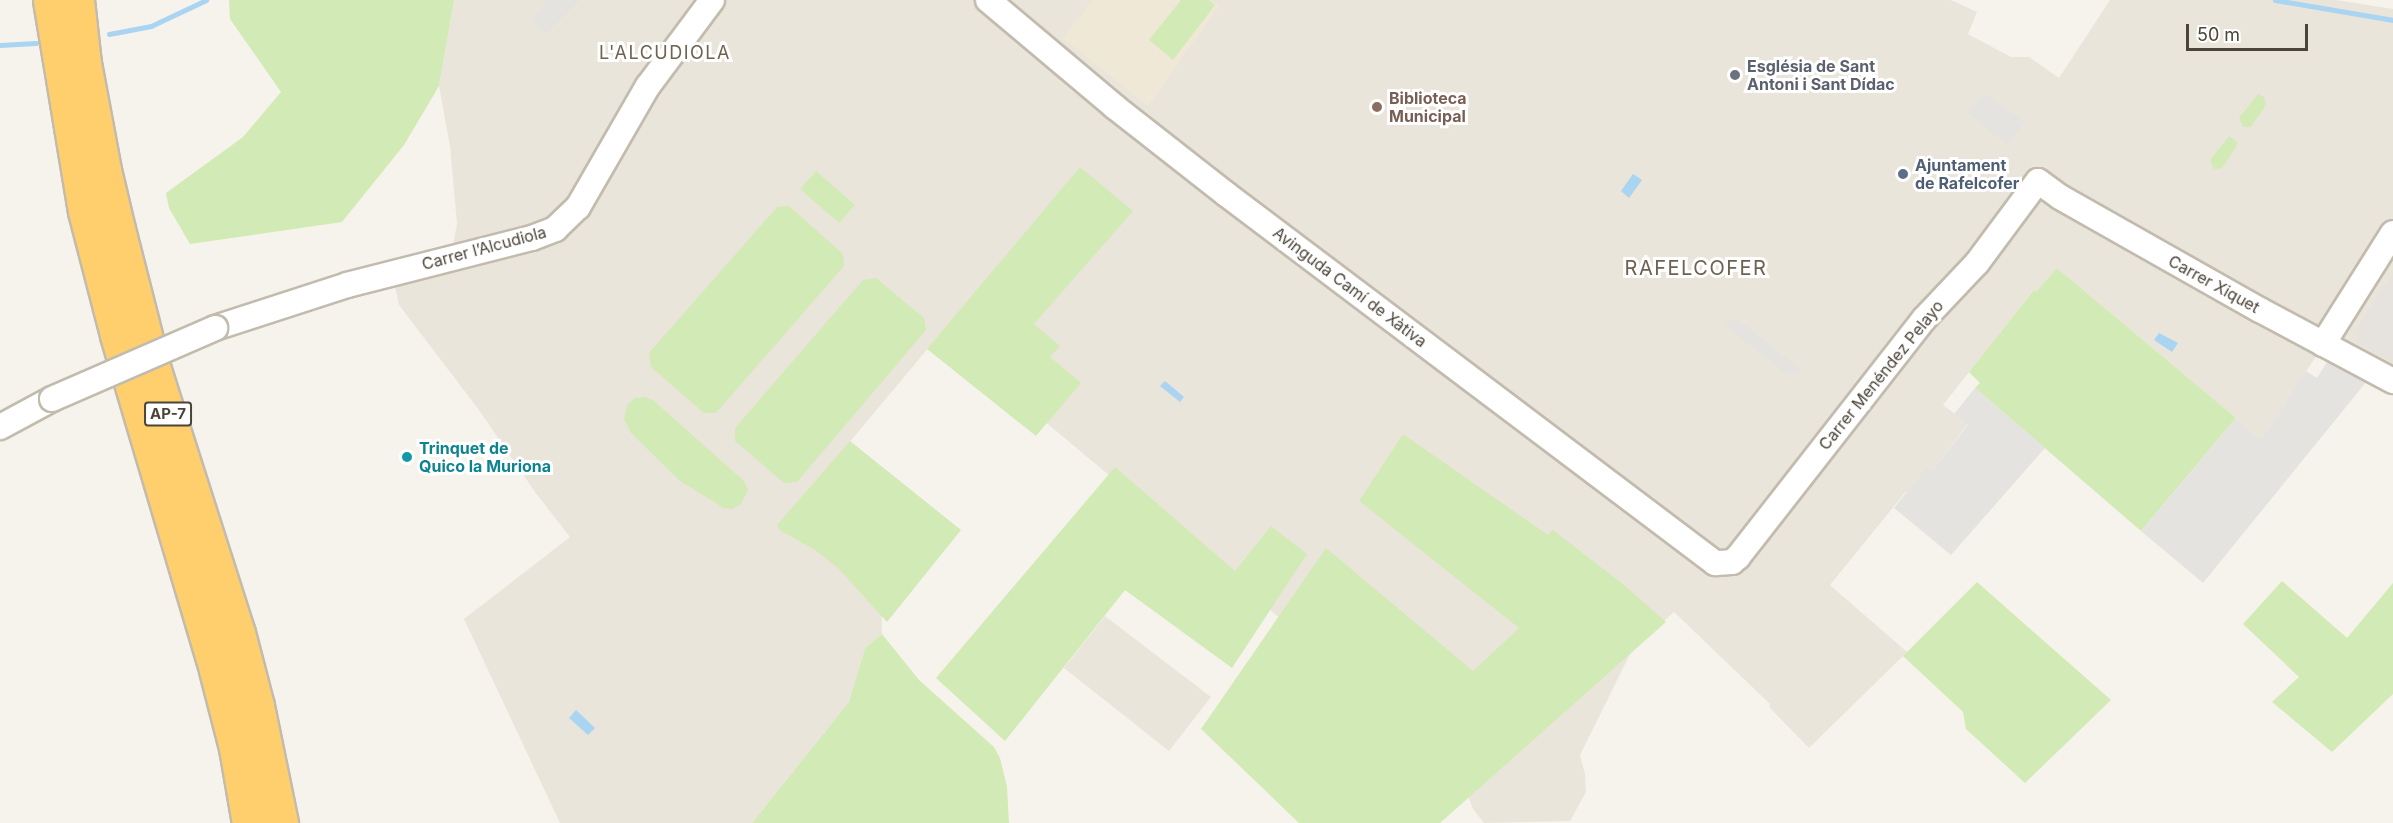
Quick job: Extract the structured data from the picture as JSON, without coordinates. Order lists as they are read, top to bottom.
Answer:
{
  "streets": {
    "highway": ["AP-7"],
    "street": [
      "Carrer l’Alcudiola",
      "Carrer Xiquet",
      "Avinguda Camí de Xàtiva",
      "Carrer Menéndez Pelayo"
    ]
  },
  "crossings": [
    ["Carrer Xiquet", "Carrer Menéndez Pelayo"],
    ["Avinguda Camí de Xàtiva", "Carrer Menéndez Pelayo"]
  ],
  "districts": ["L'ALCUDIOLA", "RAFELCOFER"],
  "places": [
    "Església de Sant Antoni i Sant Dídac",
    "Biblioteca Municipal",
    "Ajuntament de Rafelcofer",
    "Trinquet de Quico la Muriona"
  ],
  "scale_bar": "50 m"
}
